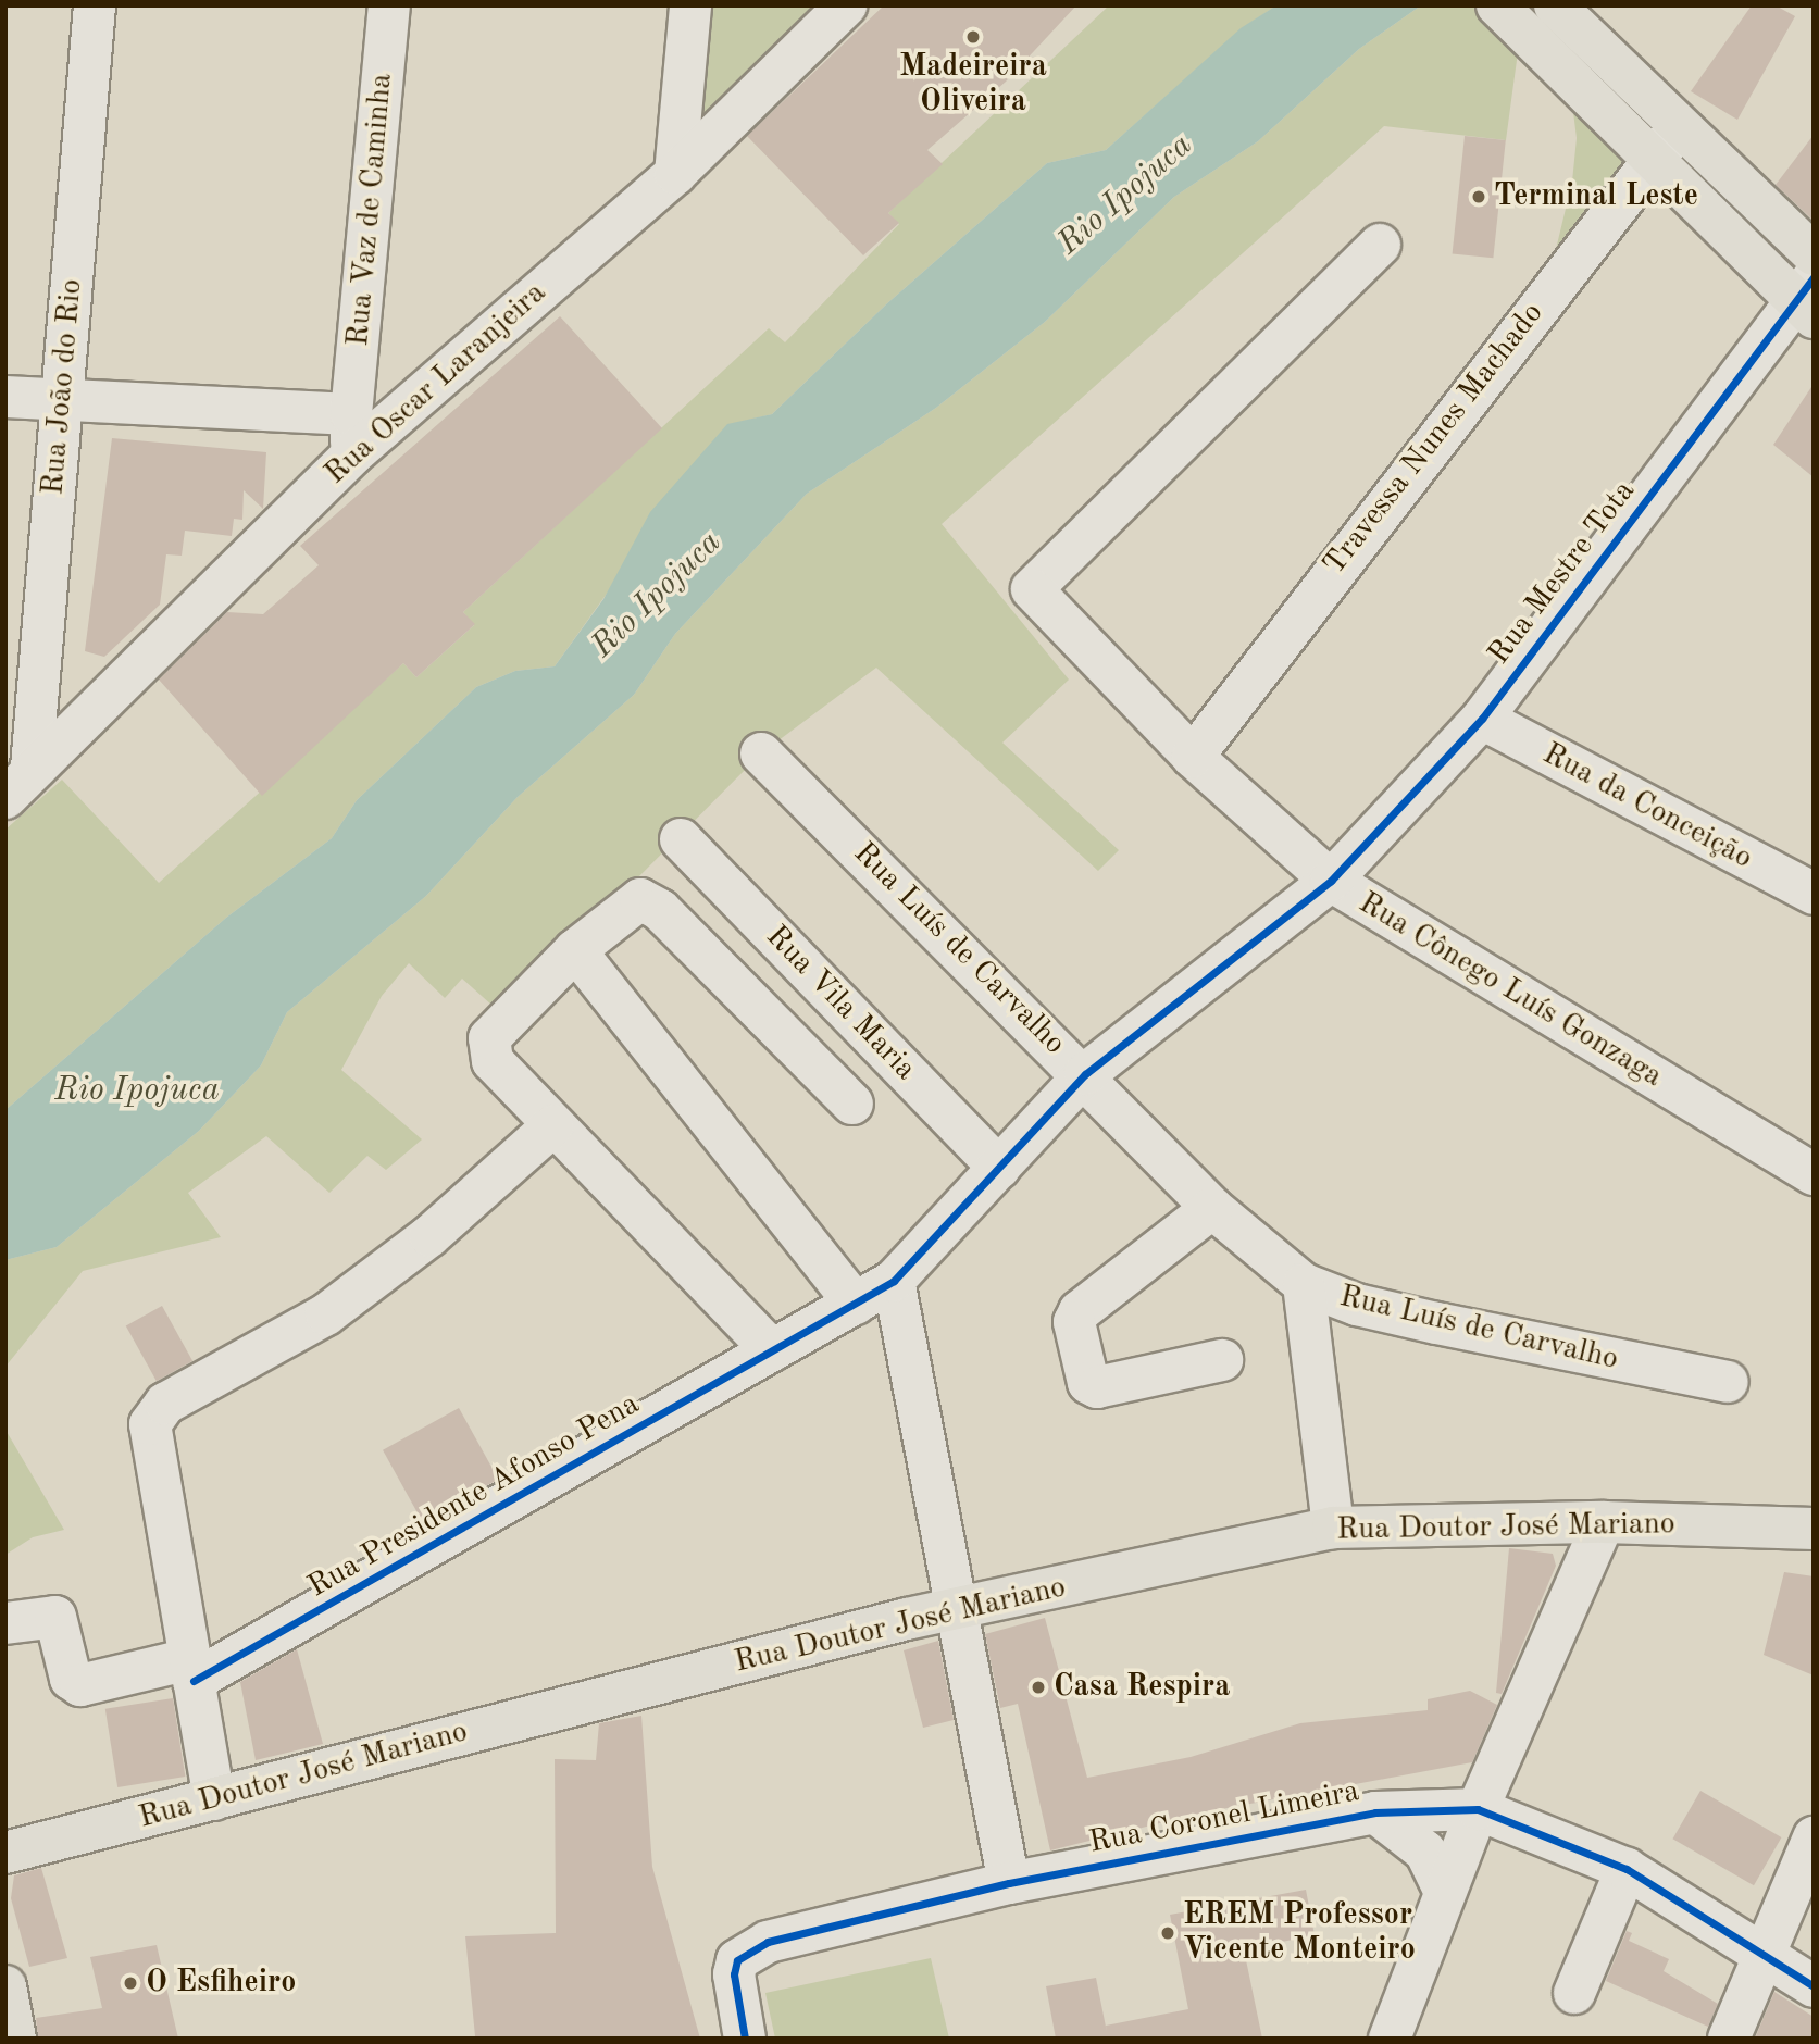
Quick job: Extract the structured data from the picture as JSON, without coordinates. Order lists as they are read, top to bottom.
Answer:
{
  "streets": {
    "main road": ["Rua Doutor José Mariano"],
    "street": [
      "Rua Vaz de Caminha",
      "Rua Oscar Laranjeira",
      "Rua João do Rio",
      "Travessa Nunes Machado",
      "Rua Mestre Tota",
      "Rua da Conceição",
      "Rua Luís de Carvalho",
      "Rua Cônego Luís Gonzaga",
      "Rua Vila Maria",
      "Rua Presidente Afonso Pena",
      "Rua Coronel Limeira"
    ]
  },
  "crossings": [
    ["Rua Vaz de Caminha", "Rua Oscar Laranjeira"],
    ["Rua Oscar Laranjeira", "Rua João do Rio"],
    ["Travessa Nunes Machado", "Rua Cônego Luís Gonzaga"],
    ["Rua Mestre Tota", "Rua da Conceição"],
    ["Rua Mestre Tota", "Rua Cônego Luís Gonzaga"],
    ["Rua Mestre Tota", "Rua Presidente Afonso Pena"],
    ["Rua Luís de Carvalho", "Rua Presidente Afonso Pena"],
    ["Rua Cônego Luís Gonzaga", "Rua Presidente Afonso Pena"],
    ["Rua Vila Maria", "Rua Presidente Afonso Pena"]
  ],
  "water": ["Rio Ipojuca"],
  "places": [
    "Madeireira Oliveira",
    "Terminal Leste",
    "Casa Respira",
    "EREM Professor Vicente Monteiro",
    "O Esfiheiro"
  ]
}
